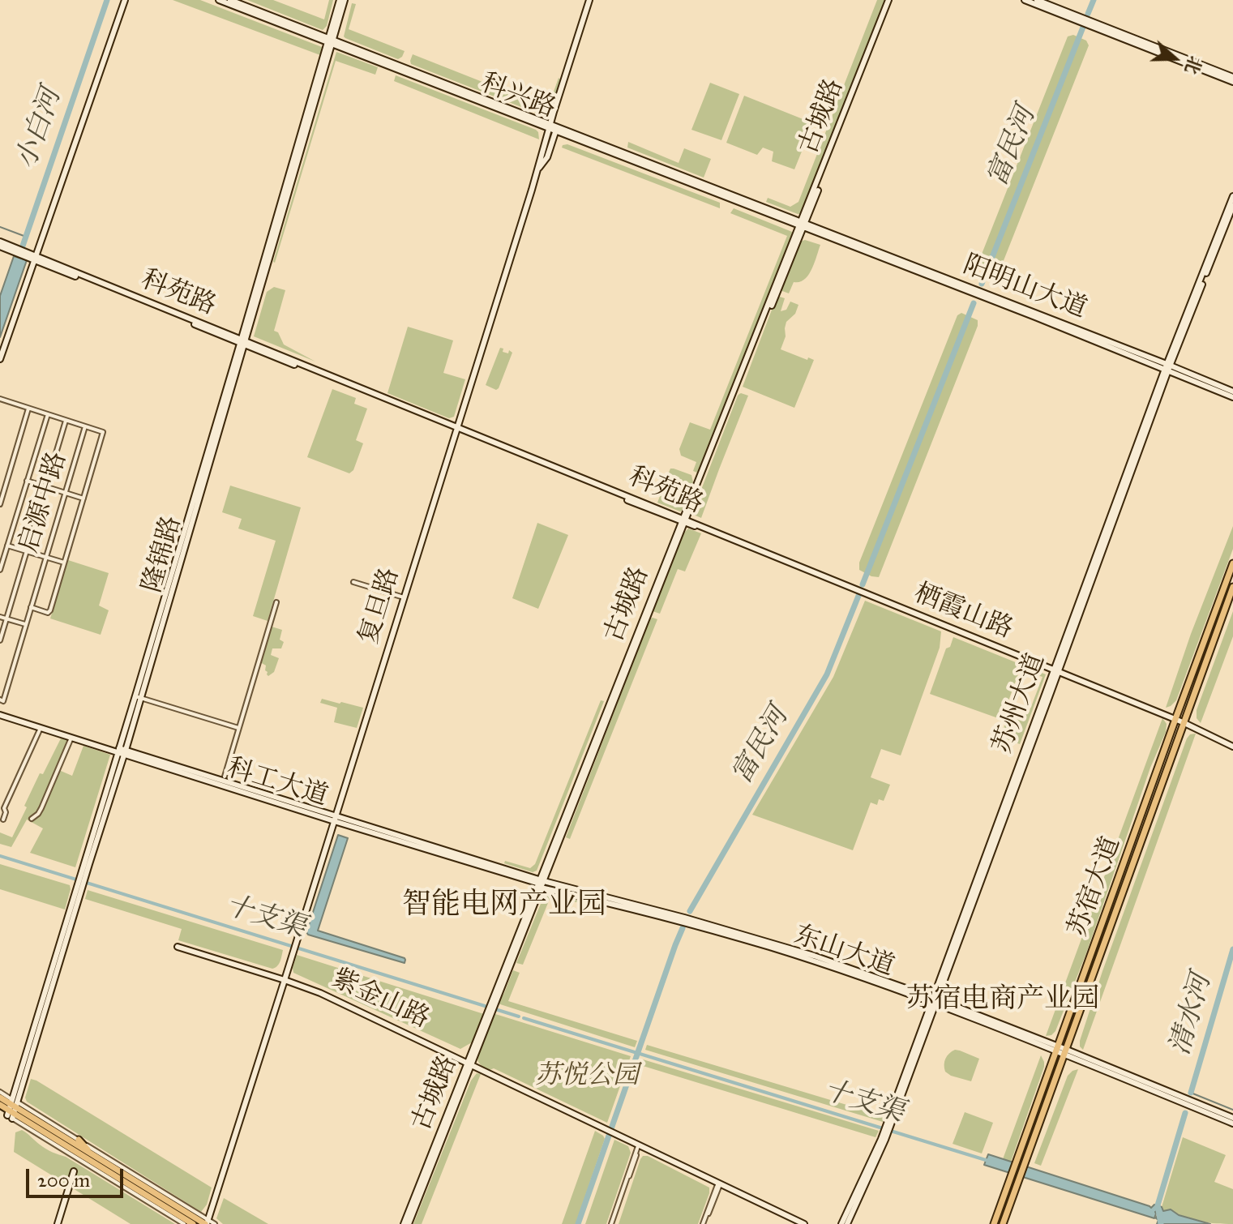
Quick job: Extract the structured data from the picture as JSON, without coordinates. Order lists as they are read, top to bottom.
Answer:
{
  "streets": {
    "main road": ["苏宿大道"],
    "street": [
      "科兴路",
      "古城路",
      "阳明山大道",
      "科苑路",
      "启源中路",
      "隆锦路",
      "复旦路",
      "栖霞山路",
      "苏州大道",
      "科工大道",
      "东山大道",
      "紫金山路"
    ]
  },
  "crossings": [
    ["科兴路", "古城路"],
    ["科兴路", "阳明山大道"],
    ["科兴路", "隆锦路"],
    ["科兴路", "复旦路"],
    ["古城路", "阳明山大道"],
    ["古城路", "科苑路"],
    ["古城路", "科工大道"],
    ["古城路", "东山大道"],
    ["古城路", "紫金山路"],
    ["阳明山大道", "苏州大道"],
    ["科苑路", "隆锦路"],
    ["科苑路", "复旦路"],
    ["科苑路", "栖霞山路"],
    ["隆锦路", "科工大道"],
    ["复旦路", "科工大道"],
    ["复旦路", "紫金山路"],
    ["栖霞山路", "苏州大道"],
    ["栖霞山路", "苏宿大道"],
    ["苏州大道", "东山大道"],
    ["科工大道", "东山大道"],
    ["苏宿大道", "东山大道"]
  ],
  "districts": ["智能电网产业园", "苏宿电商产业园"],
  "water": [
    "小白河",
    "富民河",
    "十支渠",
    "清水河"
  ],
  "parks": ["苏悦公园"],
  "scale_bar": "200 m",
  "north": "right"
}
